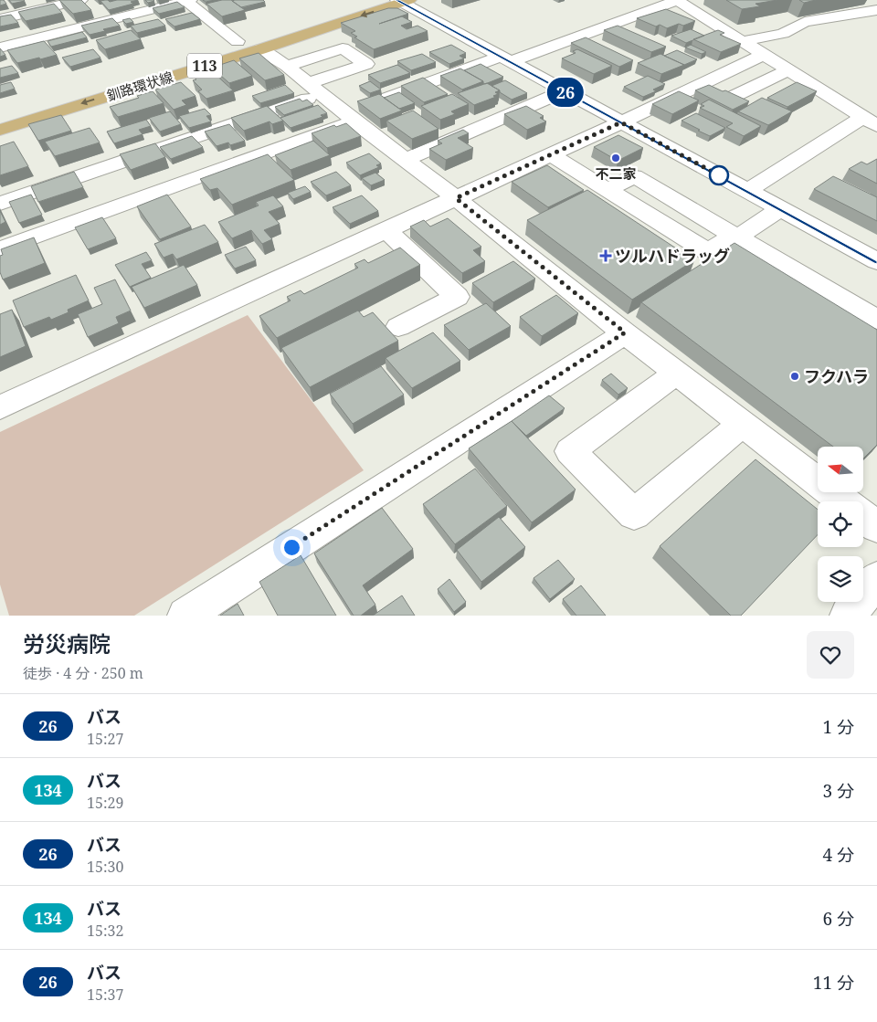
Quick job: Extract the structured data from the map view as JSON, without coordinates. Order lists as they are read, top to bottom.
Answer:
{
  "streets": {
    "main road": ["113", "釧路環状線"]
  },
  "places": {
    "other": ["不二家", "フクハラ"],
    "health": ["ツルハドラッグ"]
  },
  "lines": ["bus line 26"],
  "north": "left",
  "page": {
    "on_map": "26",
    "heading": ["労災病院", "徒歩 · 4 分 · 250 m"],
    "list": [
      {
        "mark": "26",
        "name": "バス",
        "note": "15:27",
        "value": "1 分"
      },
      {
        "mark": "134",
        "name": "バス",
        "note": "15:29",
        "value": "3 分"
      },
      {
        "mark": "26",
        "name": "バス",
        "note": "15:30",
        "value": "4 分"
      },
      {
        "mark": "134",
        "name": "バス",
        "note": "15:32",
        "value": "6 分"
      },
      {
        "mark": "26",
        "name": "バス",
        "note": "15:37",
        "value": "11 分"
      }
    ]
  }
}
